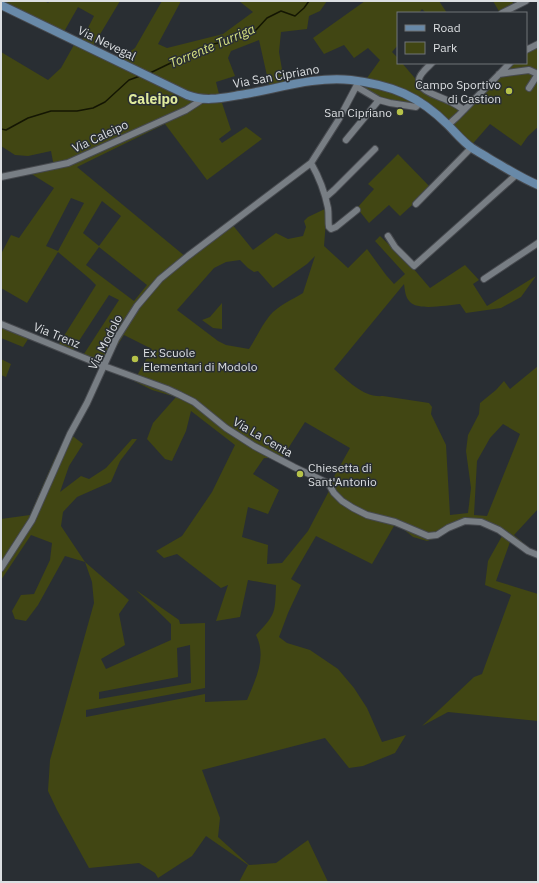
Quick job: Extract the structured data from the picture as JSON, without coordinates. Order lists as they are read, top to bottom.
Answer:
{
  "streets": {
    "main road": ["Via Nevegal", "Via San Cipriano"],
    "street": [
      "Via Caleipo",
      "Via Trenz",
      "Via Modolo",
      "Via La Centa"
    ]
  },
  "crossings": [
    ["Via Nevegal", "Via San Cipriano"],
    ["Via Nevegal", "Via Caleipo"],
    ["Via San Cipriano", "Via Caleipo"],
    ["Via San Cipriano", "Via Modolo"],
    ["Via Trenz", "Via Modolo"],
    ["Via Trenz", "Via La Centa"],
    ["Via Modolo", "Via La Centa"]
  ],
  "districts": ["Caleipo"],
  "water": ["Torrente Turriga"],
  "places": [
    "Campo Sportivo di Castion",
    "San Cipriano",
    "Ex Scuole Elementari di Modolo",
    "Chiesetta di Sant'Antonio"
  ],
  "legend": ["Road", "Park"]
}
